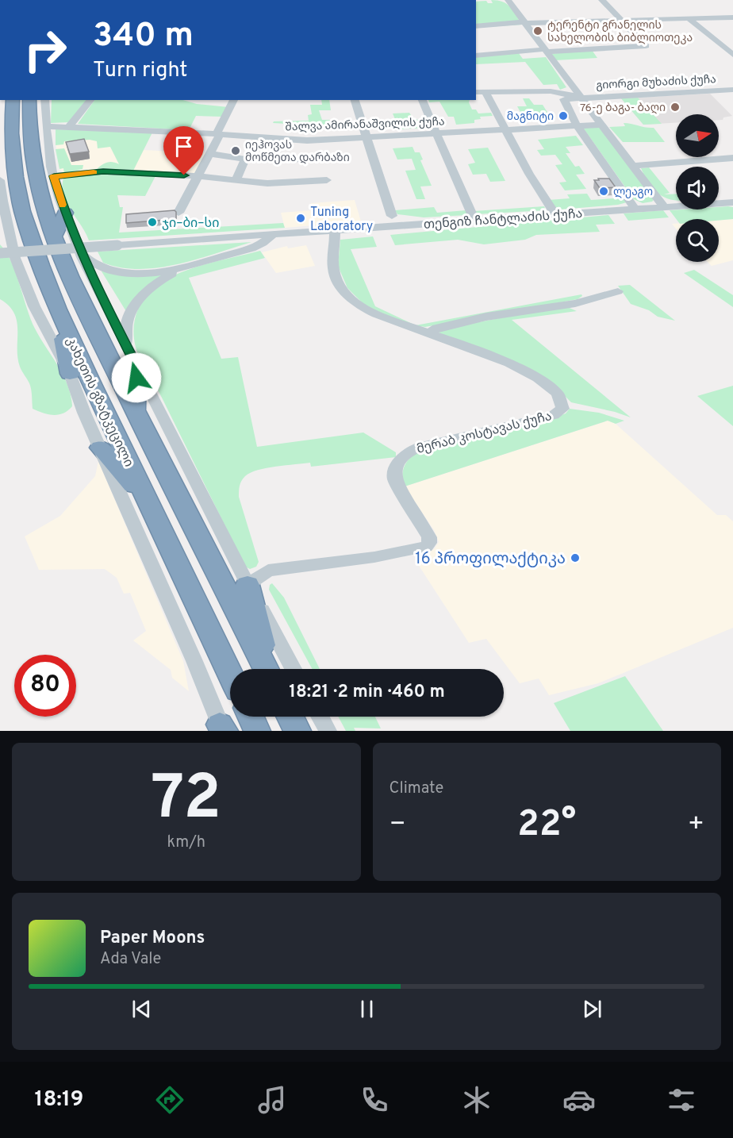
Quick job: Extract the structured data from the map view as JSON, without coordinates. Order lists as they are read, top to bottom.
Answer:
{
  "streets": {
    "highway": ["კახეთის გზატკეცილი"],
    "street": [
      "გიორგი მუხაძის ქუჩა",
      "შალვა ამირანაშვილის ქუჩა",
      "თენგიზ ჩანტლაძის ქუჩა",
      "მერაბ კოსტავას ქუჩა"
    ]
  },
  "crossings": [
    ["გიორგი მუხაძის ქუჩა", "შალვა ამირანაშვილის ქუჩა"],
    ["გიორგი მუხაძის ქუჩა", "თენგიზ ჩანტლაძის ქუჩა"],
    ["თენგიზ ჩანტლაძის ქუჩა", "მერაბ კოსტავას ქუჩა"]
  ],
  "places": [
    "ტერენტი გრანელის სახელობის ბიბლიოთეკა",
    "76-ე ბაგა- ბაღი",
    "მაგნიტი",
    "იეჰოვას მოწმეთა დარბაზი",
    "ლეაგო",
    "Tuning Laboratory",
    "ჯი–ბი–სი",
    "16 პროფილაქტიკა"
  ],
  "north": "right",
  "page": {
    "turn": ["340 m", "Turn right"],
    "limit": "80",
    "trip": "18:21 · 2 min · 460 m",
    "tile": [
      ["72", "km/h"],
      "Climate"
    ],
    "heat": ["−", "22°", "+"],
    "song": ["Paper Moons", "Ada Vale"],
    "tabs": "18:19"
  }
}
